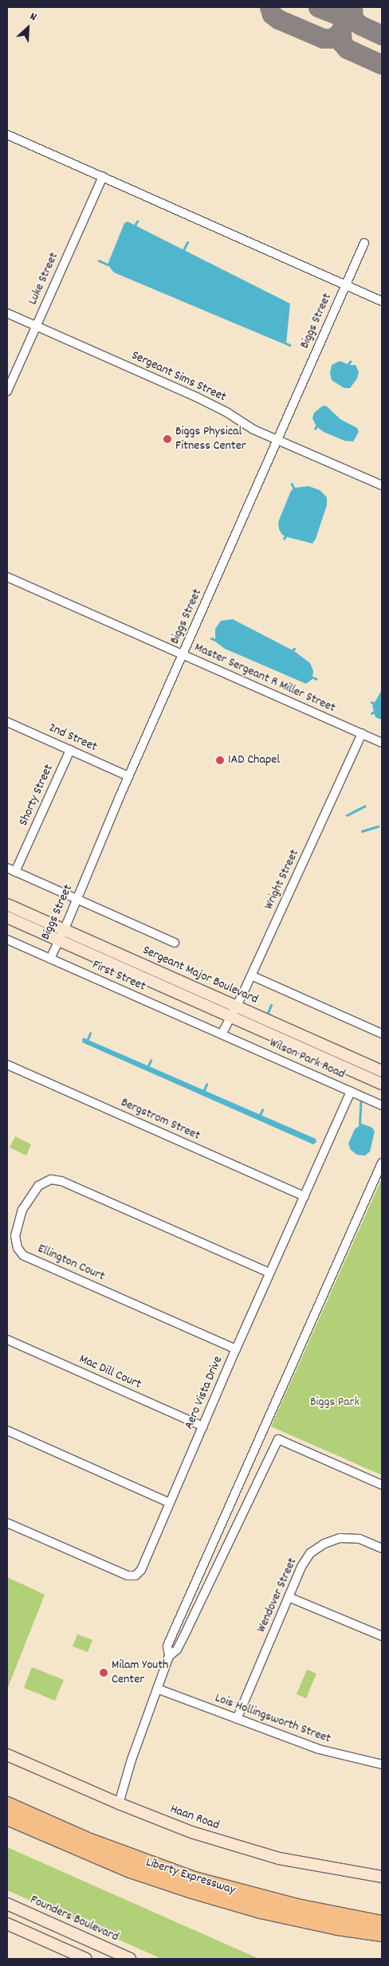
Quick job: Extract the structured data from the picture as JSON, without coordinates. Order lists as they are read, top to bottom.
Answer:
{
  "streets": {
    "highway": ["Liberty Expressway"],
    "street": [
      "Luke Street",
      "Biggs Street",
      "Sergeant Sims Street",
      "Master Sergeant R Miller Street",
      "2nd Street",
      "Shorty Street",
      "Wright Street",
      "Sergeant Major Boulevard",
      "First Street",
      "Wilson Park Road",
      "Bergstrom Street",
      "Ellington Court",
      "Mac Dill Court",
      "Aero Vista Drive",
      "Wendover Street",
      "Lois Hollingsworth Street",
      "Haan Road",
      "Founders Boulevard"
    ]
  },
  "crossings": [
    ["Luke Street", "Sergeant Sims Street"],
    ["Biggs Street", "Sergeant Sims Street"],
    ["Biggs Street", "Master Sergeant R Miller Street"],
    ["Biggs Street", "2nd Street"],
    ["Biggs Street", "Sergeant Major Boulevard"],
    ["Biggs Street", "First Street"],
    ["Master Sergeant R Miller Street", "Wright Street"],
    ["2nd Street", "Shorty Street"],
    ["Wright Street", "Sergeant Major Boulevard"],
    ["Wright Street", "First Street"],
    ["Wright Street", "Wilson Park Road"],
    ["First Street", "Wilson Park Road"],
    ["Wilson Park Road", "Aero Vista Drive"],
    ["Bergstrom Street", "Aero Vista Drive"],
    ["Ellington Court", "Aero Vista Drive"],
    ["Mac Dill Court", "Aero Vista Drive"],
    ["Wendover Street", "Lois Hollingsworth Street"]
  ],
  "parks": ["Biggs Park"],
  "places": ["Biggs Physical Fitness Center", "1AD Chapel", "Milam Youth Center"],
  "north": "top right"
}
